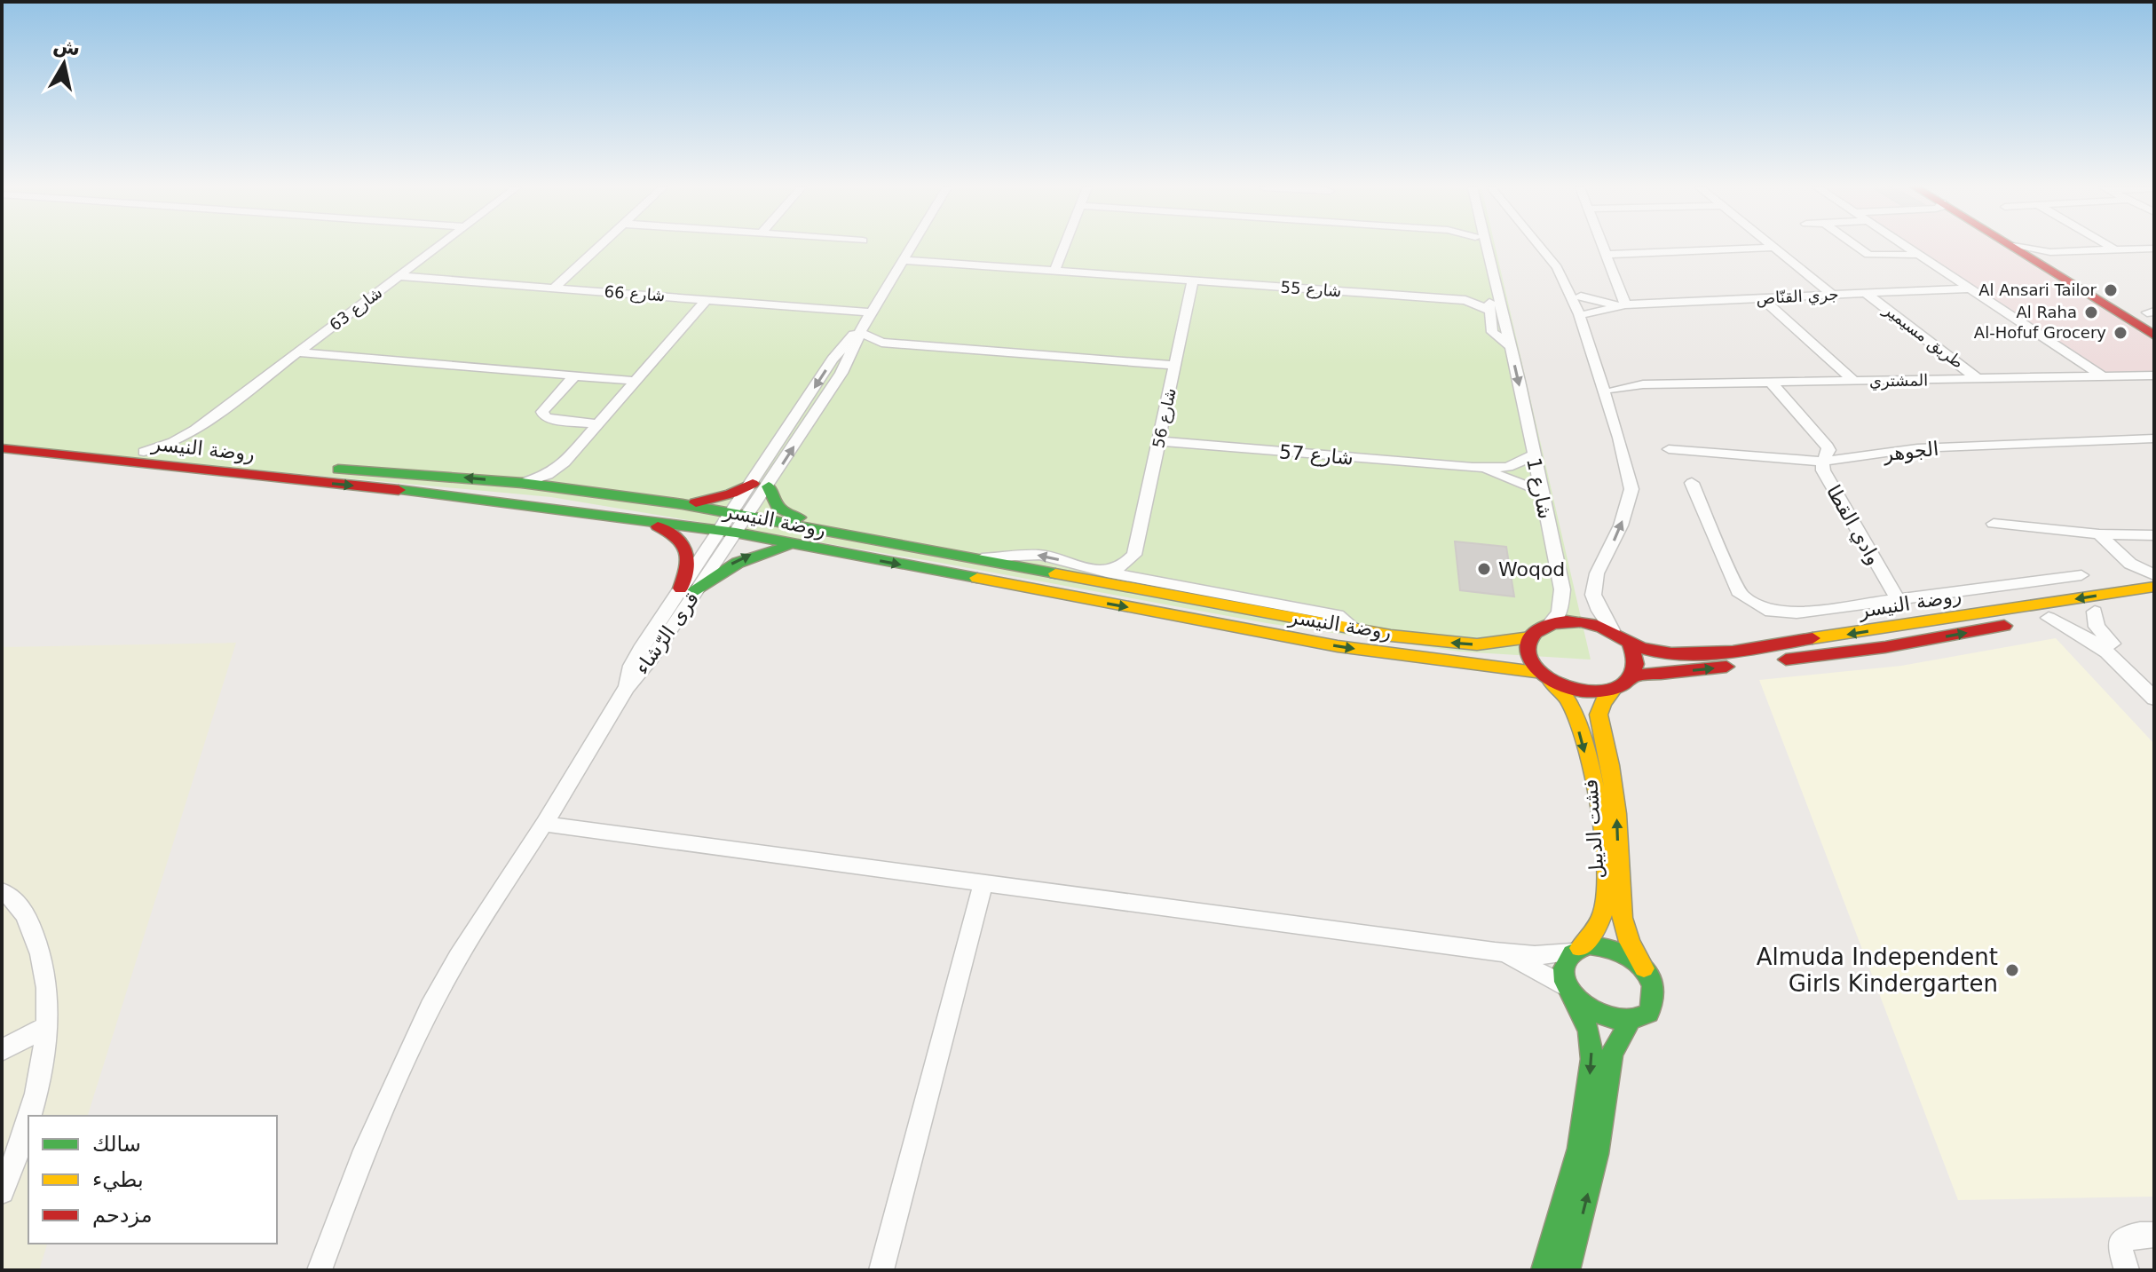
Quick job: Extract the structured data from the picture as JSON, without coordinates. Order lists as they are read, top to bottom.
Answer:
{
  "streets": {
    "street": [
      "شارع 55",
      "شارع 66",
      "جري القنّاص",
      "شارع 63",
      "طريق مسيمير",
      "المشتري",
      "شارع 56",
      "روضة النيسر",
      "الجوهر",
      "شارع 57",
      "شارع 1",
      "وادي القطا",
      "قرى الرّشاء",
      "فشت الديبل"
    ]
  },
  "crossings": [
    ["شارع 55", "شارع 56"],
    ["شارع 55", "شارع 1"],
    ["شارع 66", "شارع 63"],
    ["جري القنّاص", "طريق مسيمير"],
    ["شارع 63", "روضة النيسر"],
    ["طريق مسيمير", "المشتري"],
    ["المشتري", "وادي القطا"],
    ["شارع 56", "شارع 57"],
    ["روضة النيسر", "شارع 1"],
    ["روضة النيسر", "قرى الرّشاء"],
    ["روضة النيسر", "فشت الديبل"],
    ["الجوهر", "وادي القطا"],
    ["شارع 57", "شارع 1"],
    ["شارع 1", "فشت الديبل"]
  ],
  "places": [
    "Al Ansari Tailor",
    "Al Raha",
    "Al-Hofuf Grocery",
    "Woqod",
    "Almuda Independent Girls Kindergarten"
  ],
  "legend": ["سالك", "بطيء", "مزدحم"],
  "north": "top"
}
